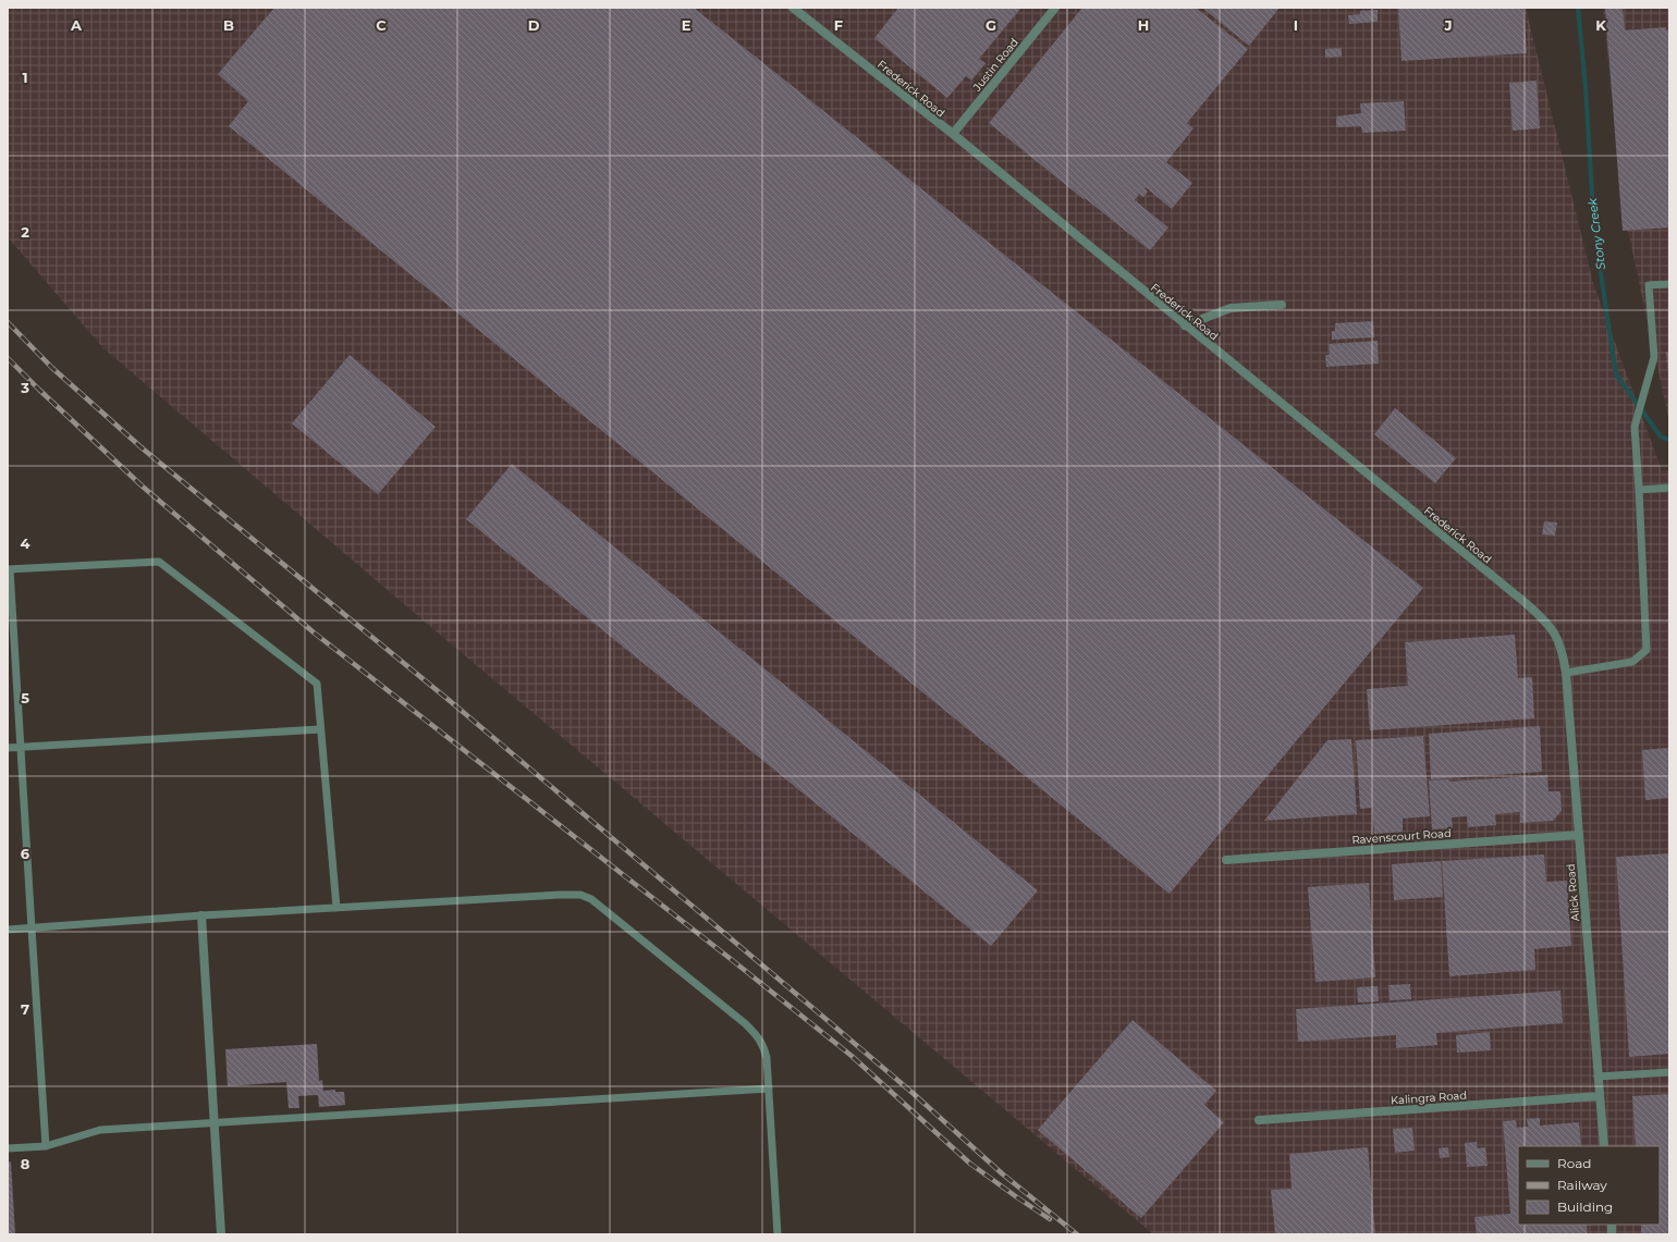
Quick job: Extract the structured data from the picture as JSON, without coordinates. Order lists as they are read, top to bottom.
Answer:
{
  "streets": {
    "street": [
      "Justin Road",
      "Frederick Road",
      "Ravenscourt Road",
      "Alick Road",
      "Kalingra Road"
    ]
  },
  "crossings": [
    ["Justin Road", "Frederick Road"],
    ["Frederick Road", "Alick Road"],
    ["Ravenscourt Road", "Alick Road"],
    ["Alick Road", "Kalingra Road"]
  ],
  "water": ["Stony Creek"],
  "legend": ["Road", "Railway", "Building"],
  "grid": {
    "columns": [
      "A",
      "B",
      "C",
      "D",
      "E",
      "F",
      "G",
      "H",
      "I",
      "J",
      "K"
    ],
    "rows": [
      "1",
      "2",
      "3",
      "4",
      "5",
      "6",
      "7",
      "8"
    ]
  }
}
